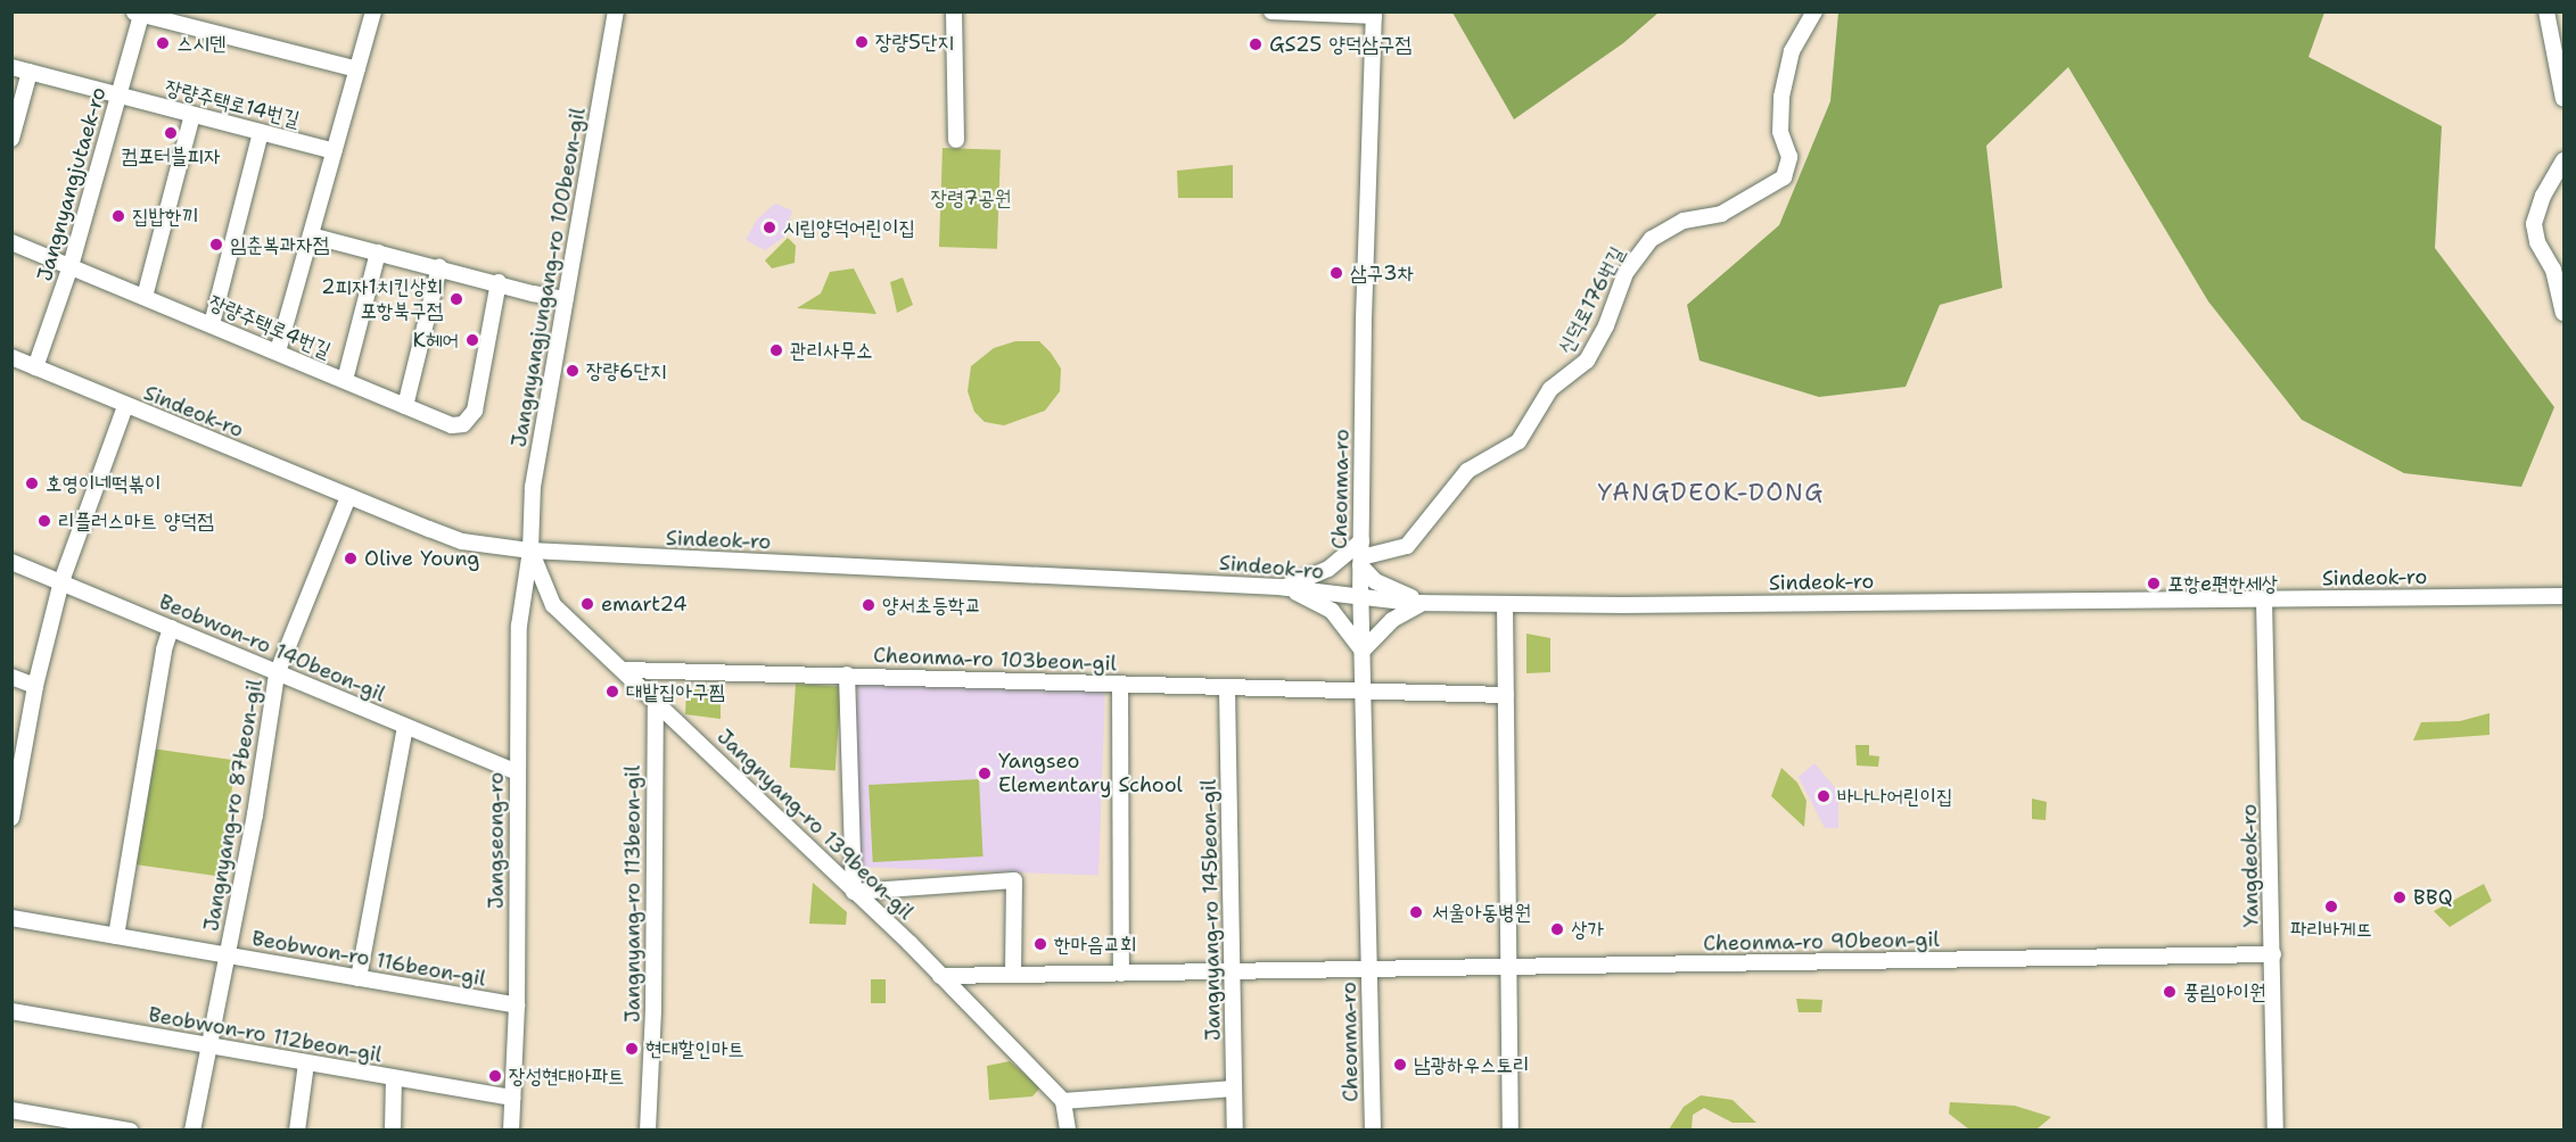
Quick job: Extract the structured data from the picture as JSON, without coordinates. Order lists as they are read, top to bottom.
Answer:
{
  "streets": {
    "street": [
      "장량주택로14번길",
      "Jangnyangjutaek-ro",
      "Jangnyangjungang-ro 100beon-gil",
      "신덕로176번길",
      "장량주택로4번길",
      "Sindeok-ro",
      "Cheonma-ro",
      "Beobwon-ro 140beon-gil",
      "Cheonma-ro 103beon-gil",
      "Jangnyang-ro 87beon-gil",
      "Jangnyang-ro 139beon-gil",
      "Jangseong-ro",
      "Yangdeok-ro",
      "Jangnyang-ro 113beon-gil",
      "Jangnyang-ro 145beon-gil",
      "Cheonma-ro 90beon-gil",
      "Beobwon-ro 116beon-gil",
      "Beobwon-ro 112beon-gil"
    ]
  },
  "crossings": [
    ["장량주택로14번길", "Jangnyangjutaek-ro"],
    ["Jangnyangjutaek-ro", "장량주택로4번길"],
    ["Jangnyangjutaek-ro", "Sindeok-ro"],
    ["Jangnyangjungang-ro 100beon-gil", "Sindeok-ro"],
    ["Jangnyangjungang-ro 100beon-gil", "Jangnyang-ro 139beon-gil"],
    ["Jangnyangjungang-ro 100beon-gil", "Jangseong-ro"],
    ["신덕로176번길", "Cheonma-ro"],
    ["Sindeok-ro", "Cheonma-ro"],
    ["Sindeok-ro", "Jangnyang-ro 87beon-gil"],
    ["Sindeok-ro", "Jangnyang-ro 139beon-gil"],
    ["Sindeok-ro", "Jangseong-ro"],
    ["Sindeok-ro", "Yangdeok-ro"],
    ["Cheonma-ro", "Cheonma-ro 103beon-gil"],
    ["Cheonma-ro", "Cheonma-ro 90beon-gil"],
    ["Beobwon-ro 140beon-gil", "Jangnyang-ro 87beon-gil"],
    ["Beobwon-ro 140beon-gil", "Jangseong-ro"],
    ["Cheonma-ro 103beon-gil", "Jangnyang-ro 139beon-gil"],
    ["Cheonma-ro 103beon-gil", "Jangnyang-ro 145beon-gil"],
    ["Jangnyang-ro 87beon-gil", "Beobwon-ro 116beon-gil"],
    ["Jangnyang-ro 87beon-gil", "Beobwon-ro 112beon-gil"],
    ["Jangnyang-ro 139beon-gil", "Jangseong-ro"],
    ["Jangnyang-ro 139beon-gil", "Jangnyang-ro 113beon-gil"],
    ["Jangnyang-ro 139beon-gil", "Cheonma-ro 90beon-gil"],
    ["Jangseong-ro", "Beobwon-ro 116beon-gil"],
    ["Jangseong-ro", "Beobwon-ro 112beon-gil"],
    ["Yangdeok-ro", "Cheonma-ro 90beon-gil"],
    ["Jangnyang-ro 145beon-gil", "Cheonma-ro 90beon-gil"]
  ],
  "districts": ["YANGDEOK-DONG"],
  "parks": ["장령7공원"],
  "places": [
    "장량5단지",
    "스시덴",
    "GS25 양덕삼구점",
    "컴포터블피자",
    "집밥한끼",
    "시립양덕어린이집",
    "임춘복과자점",
    "삼구3차",
    "2피자1치킨상회 포항북구점",
    "K헤어",
    "관리사무소",
    "장량6단지",
    "호영이네떡볶이",
    "리플러스마트 양덕점",
    "Olive Young",
    "포항e편한세상",
    "emart24",
    "양서초등학교",
    "대밭집아구찜",
    "Yangseo Elementary School",
    "바나나어린이집",
    "BBQ",
    "파리바게뜨",
    "서울아동병원",
    "상가",
    "한마음교회",
    "풍림아이원",
    "현대할인마트",
    "남광하우스토리",
    "장성현대아파트"
  ]
}
